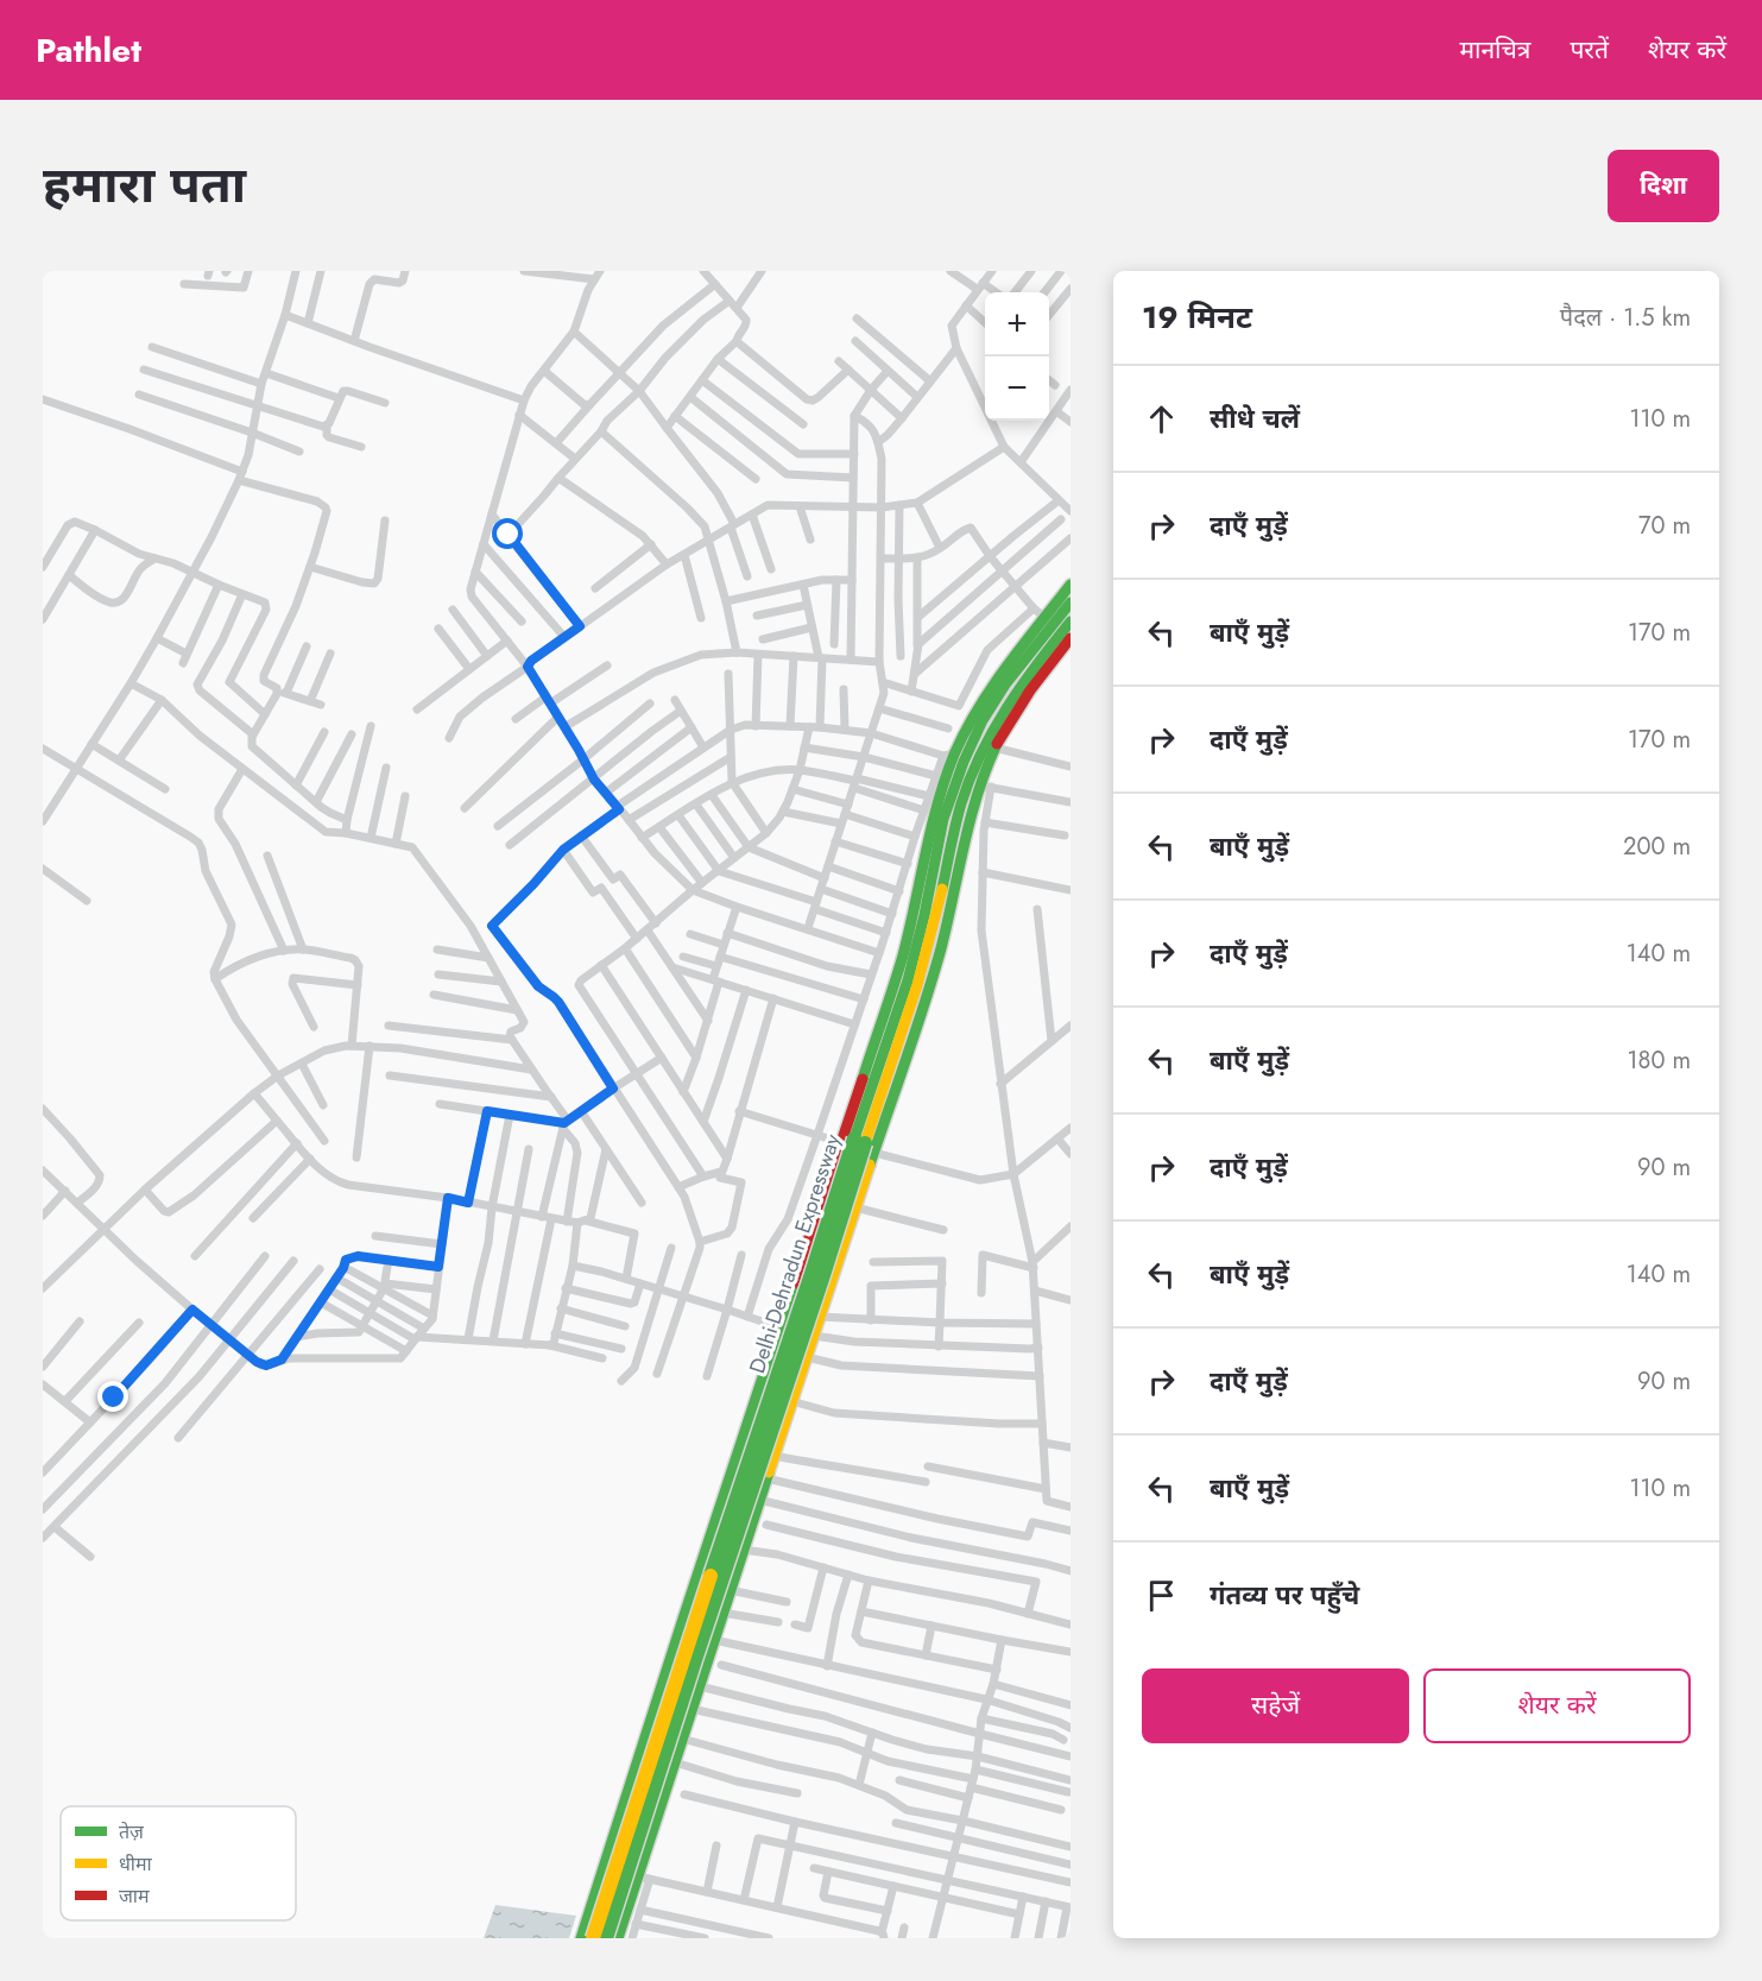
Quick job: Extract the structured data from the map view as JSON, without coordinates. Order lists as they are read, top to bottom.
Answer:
{
  "streets": {
    "main road": ["Delhi-Dehradun Expressway"]
  },
  "legend": ["तेज़", "धीमा", "जाम"],
  "page": {
    "header": "Pathlet",
    "nav": ["मानचित्र", "परतें", "शेयर करें"],
    "title": "हमारा पता",
    "buttons": [
      "दिशा",
      ["सहेजें", "शेयर करें"]
    ],
    "heading": ["19 मिनट", "पैदल · 1.5 km"],
    "map_buttons": ["+", "−"],
    "list": [
      ["सीधे चलें", "110 m"],
      ["दाएँ मुड़ें", "70 m"],
      ["बाएँ मुड़ें", "170 m"],
      ["दाएँ मुड़ें", "170 m"],
      ["बाएँ मुड़ें", "200 m"],
      ["दाएँ मुड़ें", "140 m"],
      ["बाएँ मुड़ें", "180 m"],
      ["दाएँ मुड़ें", "90 m"],
      ["बाएँ मुड़ें", "140 m"],
      ["दाएँ मुड़ें", "90 m"],
      ["बाएँ मुड़ें", "110 m"],
      "गंतव्य पर पहुँचे"
    ]
  }
}
